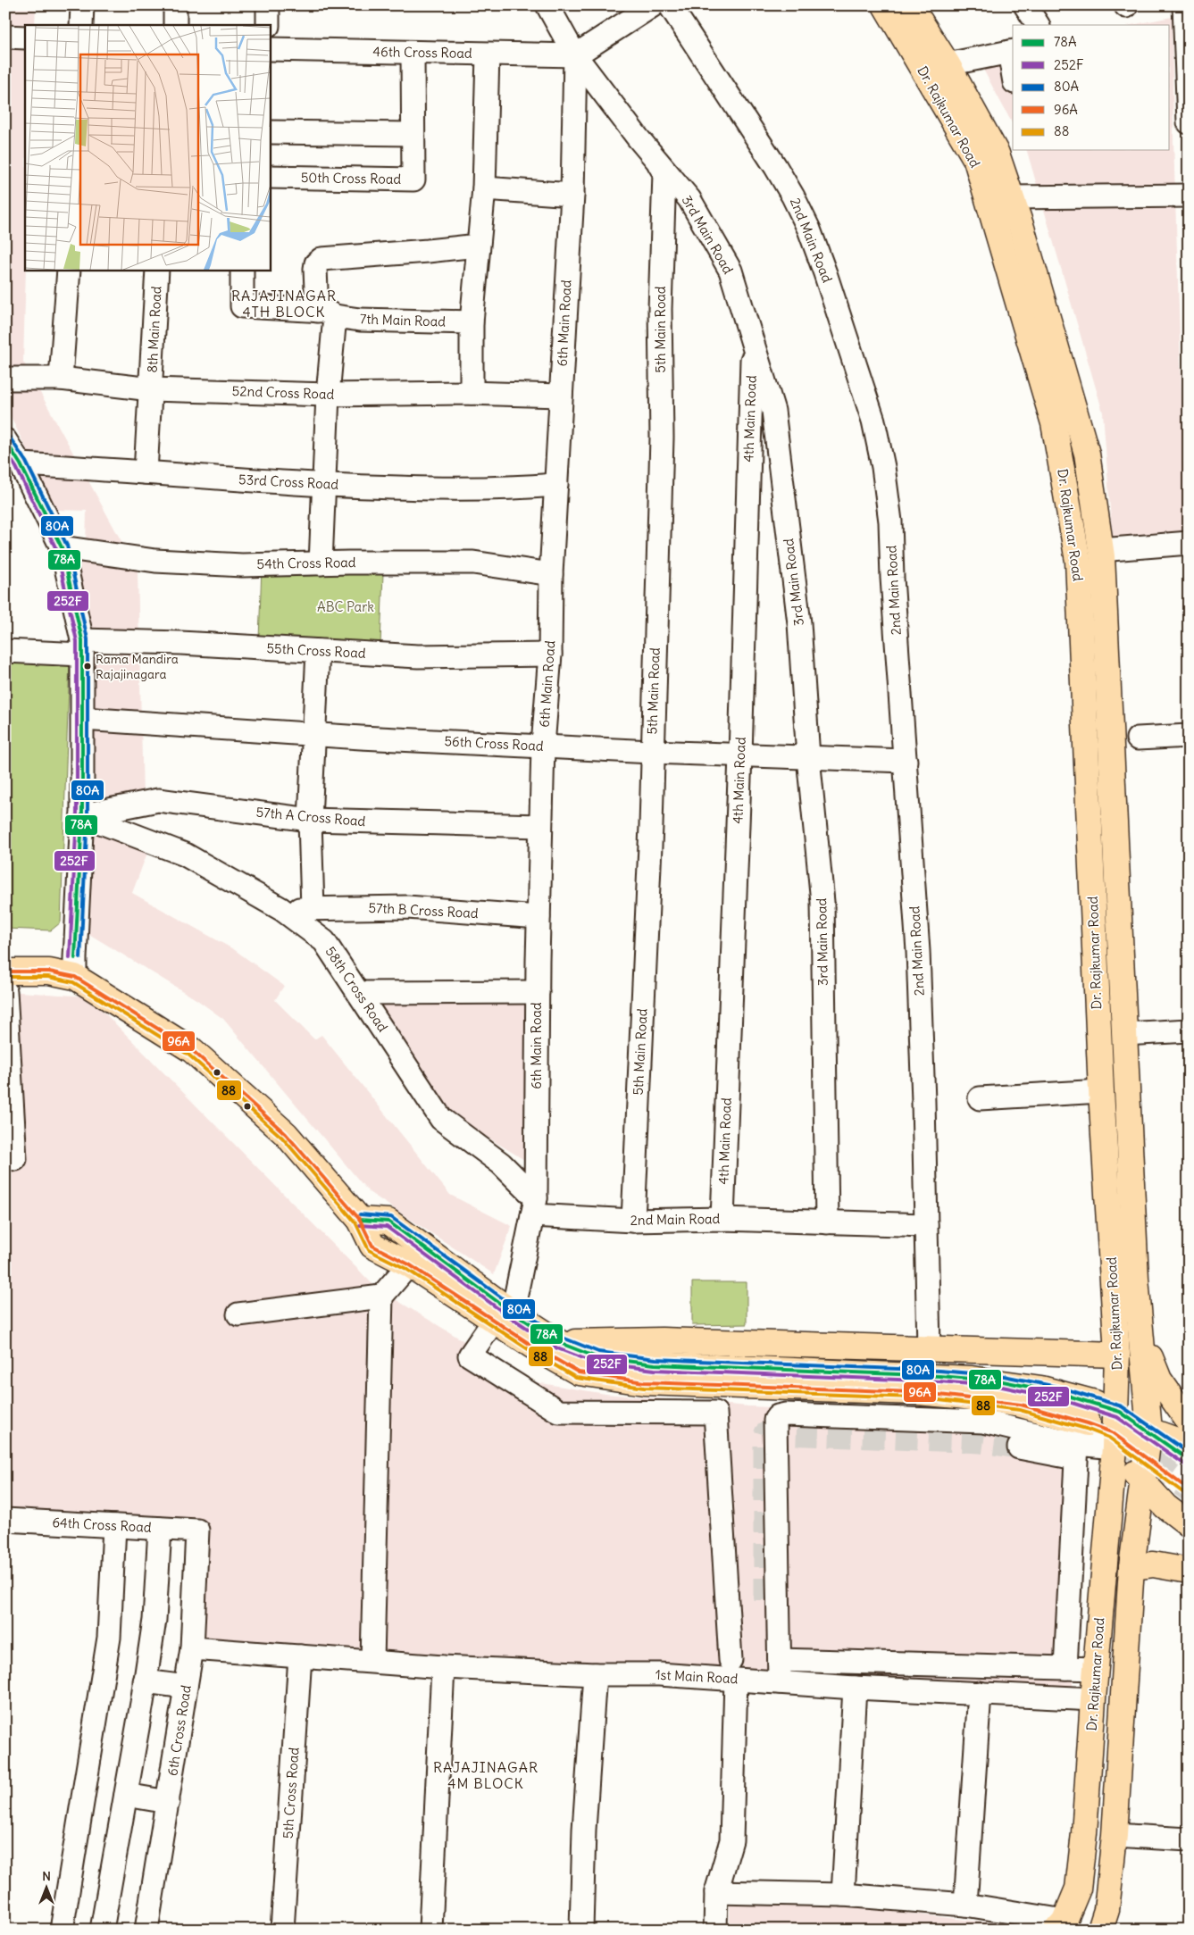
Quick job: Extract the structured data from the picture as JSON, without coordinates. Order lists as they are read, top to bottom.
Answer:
{
  "streets": {
    "main road": ["Dr. Rajkumar Road"],
    "street": [
      "46th Cross Road",
      "50th Cross Road",
      "3rd Main Road",
      "2nd Main Road",
      "7th Main Road",
      "6th Main Road",
      "8th Main Road",
      "5th Main Road",
      "52nd Cross Road",
      "4th Main Road",
      "53rd Cross Road",
      "54th Cross Road",
      "55th Cross Road",
      "56th Cross Road",
      "57th A Cross Road",
      "57th B Cross Road",
      "58th Cross Road",
      "64th Cross Road",
      "1st Main Road",
      "6th Cross Road",
      "5th Cross Road"
    ]
  },
  "crossings": [
    ["46th Cross Road", "50th Cross Road"],
    ["46th Cross Road", "3rd Main Road"],
    ["46th Cross Road", "6th Main Road"],
    ["Dr. Rajkumar Road", "1st Main Road"],
    ["3rd Main Road", "2nd Main Road"],
    ["3rd Main Road", "6th Main Road"],
    ["3rd Main Road", "5th Main Road"],
    ["3rd Main Road", "4th Main Road"],
    ["3rd Main Road", "56th Cross Road"],
    ["2nd Main Road", "6th Main Road"],
    ["2nd Main Road", "5th Main Road"],
    ["2nd Main Road", "4th Main Road"],
    ["2nd Main Road", "56th Cross Road"],
    ["2nd Main Road", "58th Cross Road"],
    ["6th Main Road", "52nd Cross Road"],
    ["6th Main Road", "53rd Cross Road"],
    ["6th Main Road", "54th Cross Road"],
    ["6th Main Road", "55th Cross Road"],
    ["6th Main Road", "56th Cross Road"],
    ["6th Main Road", "57th A Cross Road"],
    ["6th Main Road", "57th B Cross Road"],
    ["6th Main Road", "58th Cross Road"],
    ["6th Main Road", "1st Main Road"],
    ["8th Main Road", "52nd Cross Road"],
    ["8th Main Road", "53rd Cross Road"],
    ["5th Main Road", "56th Cross Road"],
    ["4th Main Road", "56th Cross Road"],
    ["57th A Cross Road", "58th Cross Road"],
    ["57th B Cross Road", "58th Cross Road"],
    ["64th Cross Road", "6th Cross Road"],
    ["1st Main Road", "6th Cross Road"],
    ["1st Main Road", "5th Cross Road"]
  ],
  "districts": ["RAJAJINAGAR 4TH BLOCK", "RAJAJINAGAR 4M BLOCK"],
  "parks": ["ABC Park"],
  "places": ["Rama Mandira Rajajinagara"],
  "lines": [
    "transit line 80A",
    "transit line 78A",
    "transit line 252F",
    "transit line 96A",
    "transit line 88"
  ],
  "legend": [
    "78A",
    "252F",
    "80A",
    "96A",
    "88"
  ],
  "north": "top"
}
